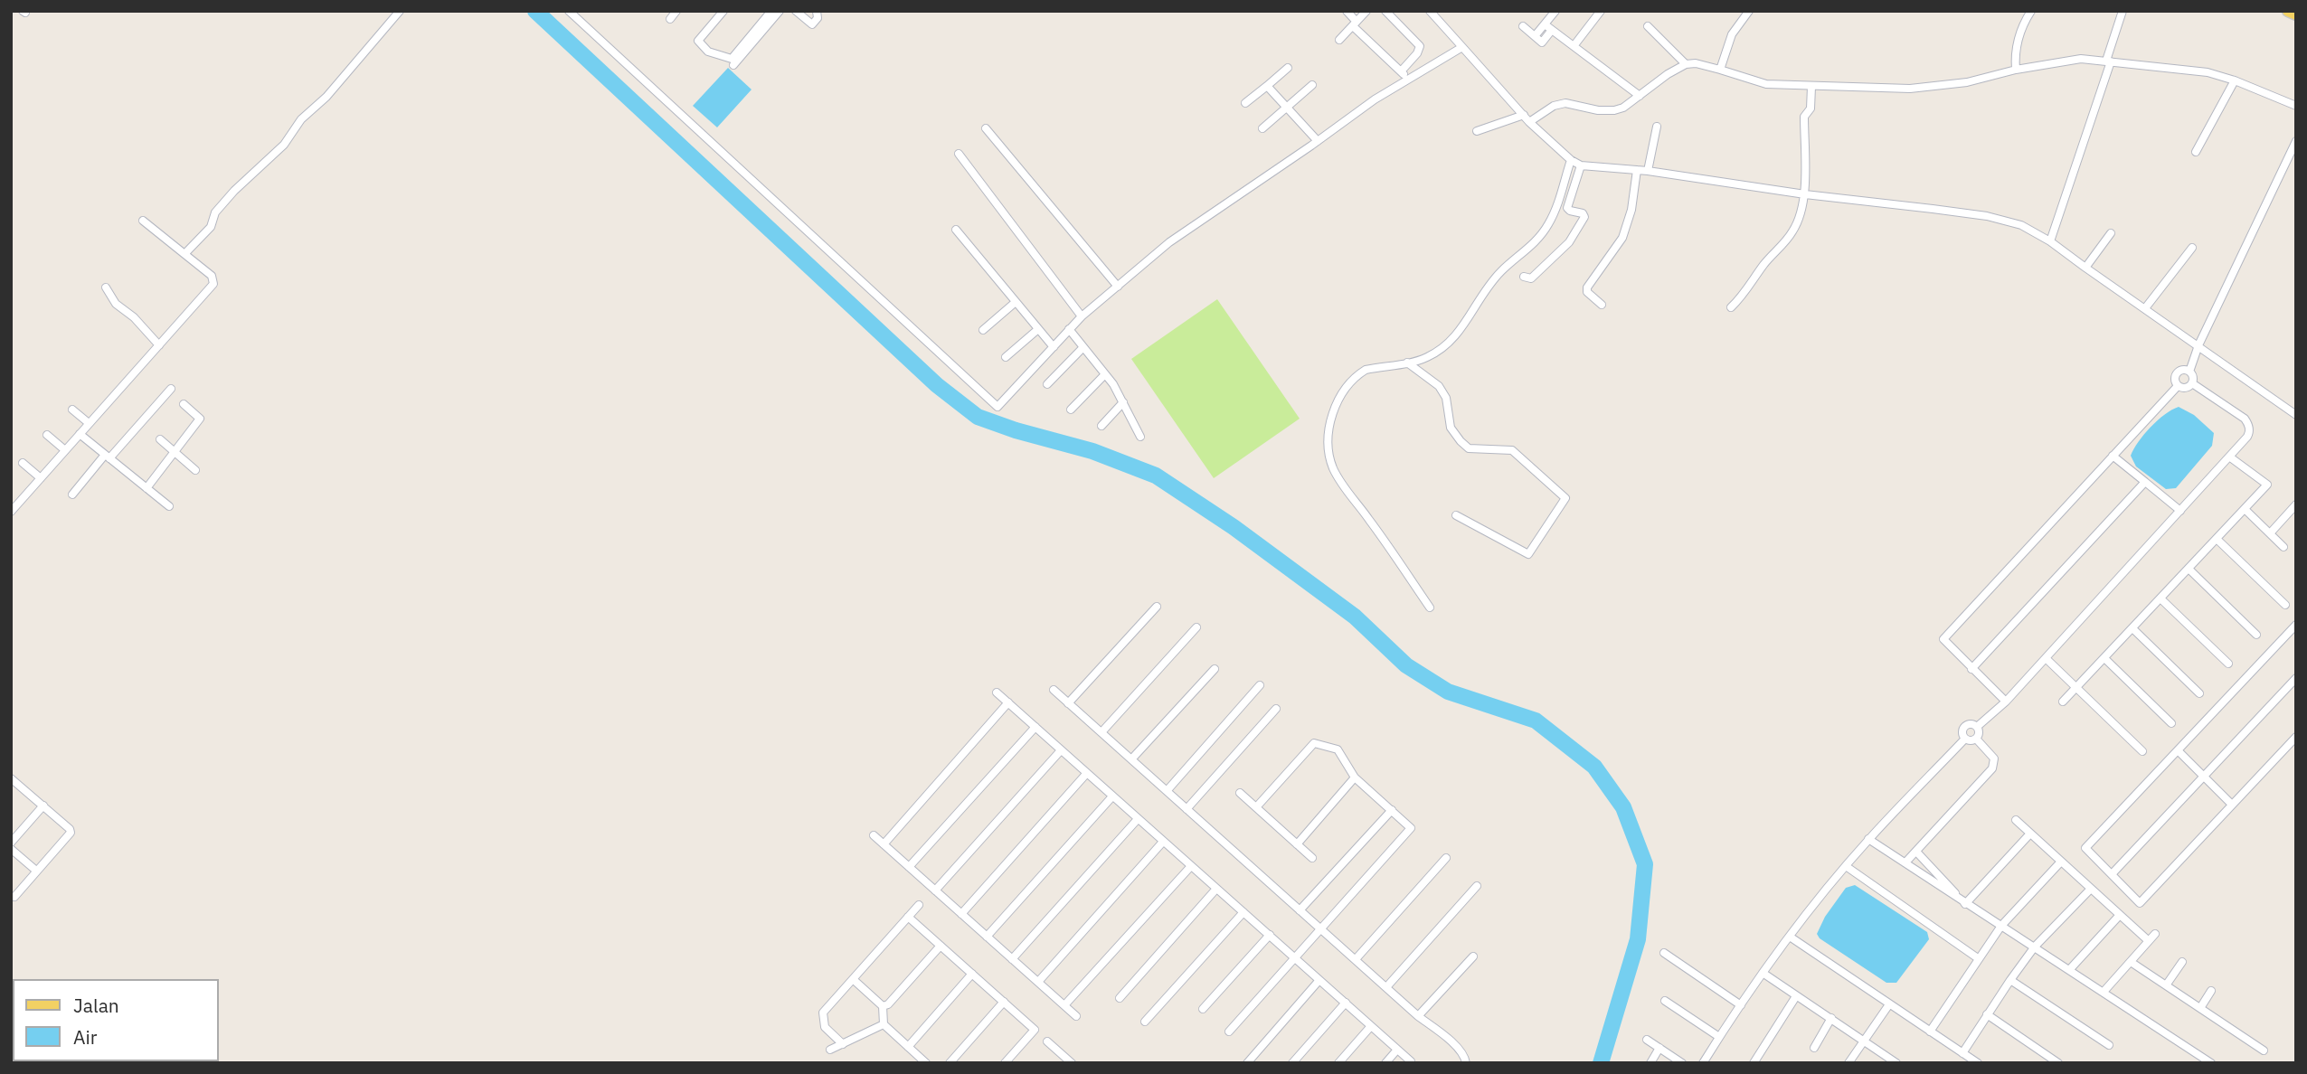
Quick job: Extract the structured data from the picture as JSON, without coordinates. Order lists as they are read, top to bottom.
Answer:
{
  "legend": ["Jalan", "Air"]
}
